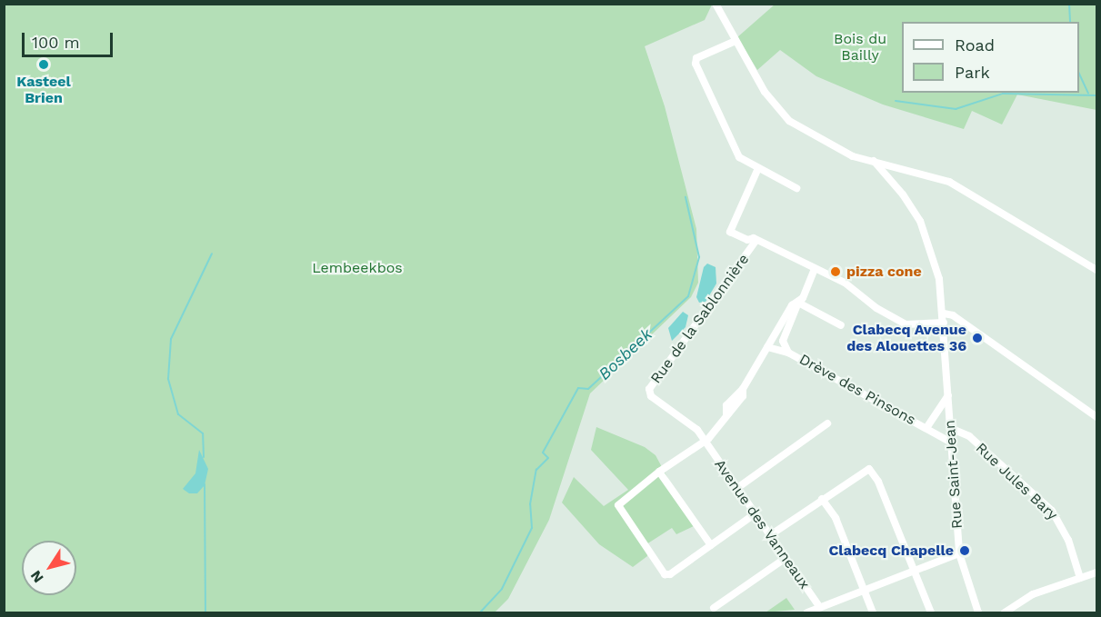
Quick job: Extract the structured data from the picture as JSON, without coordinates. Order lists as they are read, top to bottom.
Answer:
{
  "streets": {
    "street": [
      "Rue de la Sablonnière",
      "Drève des Pinsons",
      "Rue Saint-Jean",
      "Rue Jules Bary",
      "Avenue des Vanneaux"
    ]
  },
  "crossings": [
    ["Rue de la Sablonnière", "Avenue des Vanneaux"],
    ["Drève des Pinsons", "Rue Saint-Jean"],
    ["Rue Saint-Jean", "Rue Jules Bary"]
  ],
  "water": ["Bosbeek"],
  "parks": ["Bois du Bailly", "Lembeekbos"],
  "places": [
    "Kasteel Brien",
    "pizza cone",
    "Clabecq Avenue des Alouettes 36",
    "Clabecq Chapelle"
  ],
  "legend": ["Road", "Park"],
  "scale_bar": "100 m",
  "north": "bottom left"
}
